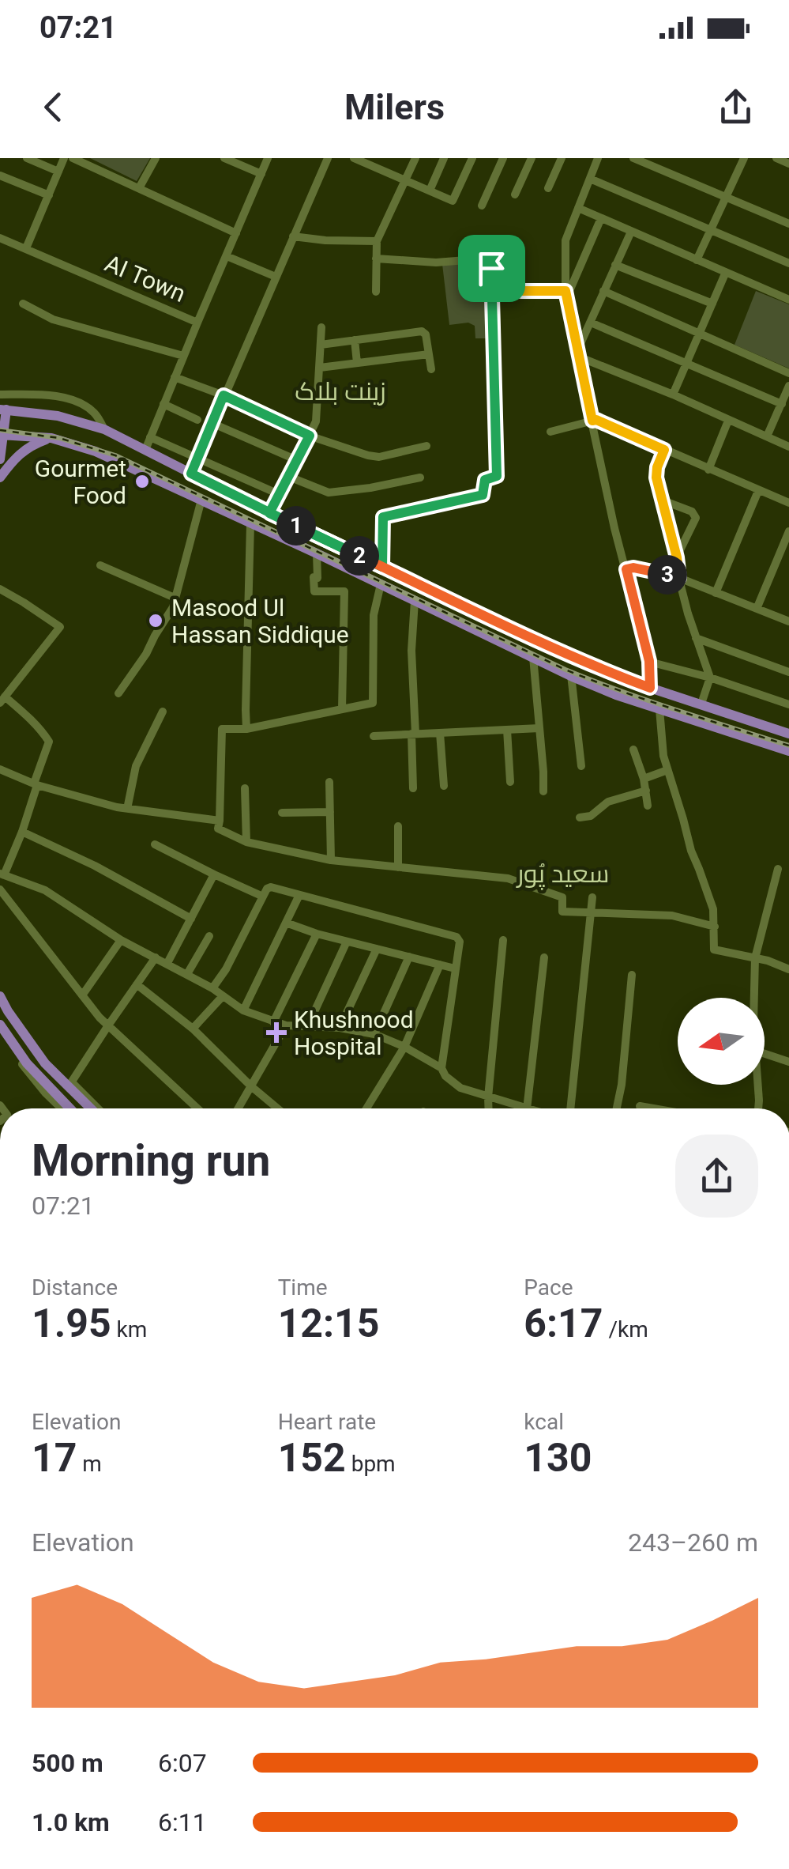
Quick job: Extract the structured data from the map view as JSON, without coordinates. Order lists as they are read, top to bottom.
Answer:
{
  "streets": {
    "street": ["AI Town"]
  },
  "districts": ["زینت بلاک", "سعید پُور"],
  "places": {
    "other": ["Gourmet Food", "Masood Ul Hassan Siddique"],
    "health": ["Khushnood Hospital"]
  },
  "north": "left",
  "page": {
    "status": "07:21",
    "header": "Milers",
    "pins": ["1", "2", "3"],
    "heading": ["Morning run", "07:21"],
    "stats": [
      ["Distance", "1.95 km"],
      ["Time", "12:15"],
      ["Pace", "6:17 /km"],
      ["Elevation", "17 m"],
      ["Heart rate", "152 bpm"],
      ["kcal", "130"]
    ],
    "chart": ["Elevation", "243–260 m"],
    "list": [
      {
        "name": "500 m",
        "note": "6:07"
      },
      {
        "name": "1.0 km",
        "note": "6:11"
      }
    ]
  }
}
